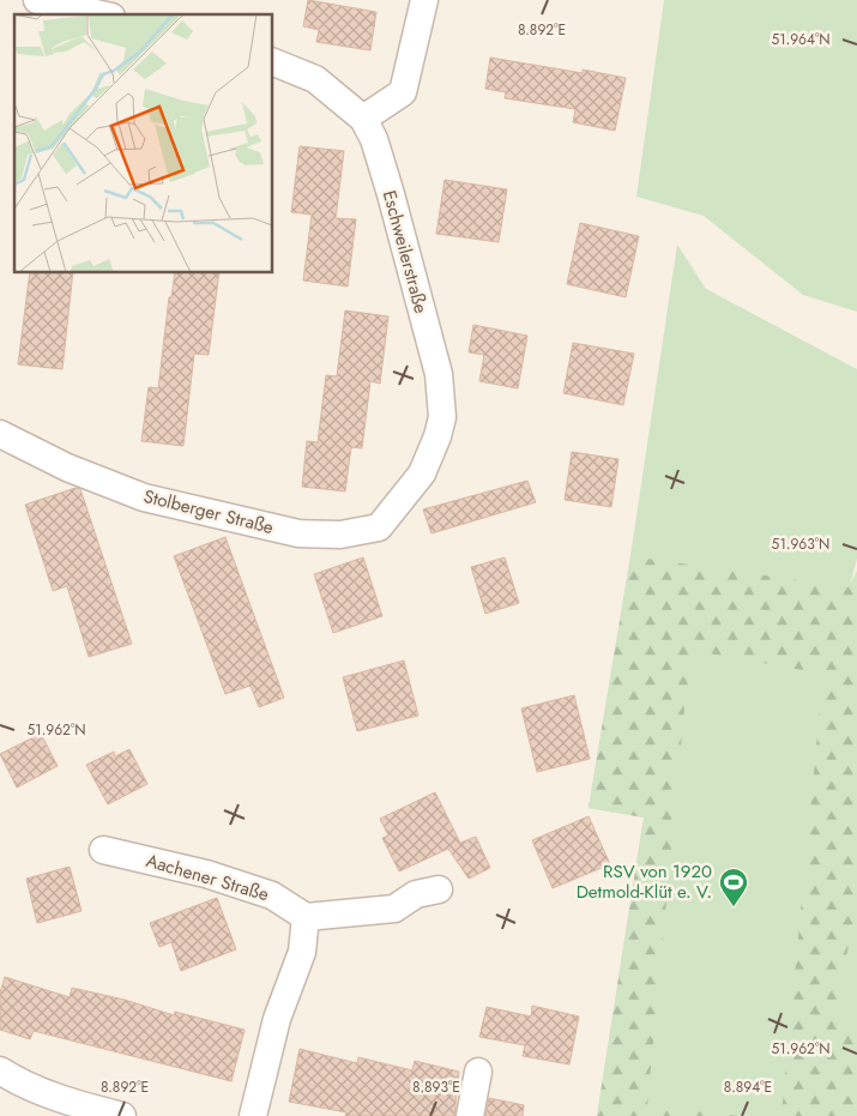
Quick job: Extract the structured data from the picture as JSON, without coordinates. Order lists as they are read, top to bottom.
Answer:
{
  "streets": {
    "street": ["Eschweilerstraße", "Stolberger Straße", "Aachener Straße"]
  },
  "crossings": [
    ["Eschweilerstraße", "Stolberger Straße"]
  ],
  "places": {
    "sports": ["RSV von 1920 Detmold-Klüt e. V."]
  },
  "coordinates": [
    "8.892°E",
    "51.964°N",
    "51.963°N",
    "51.962°N",
    "8.893°E",
    "8.894°E"
  ]
}
